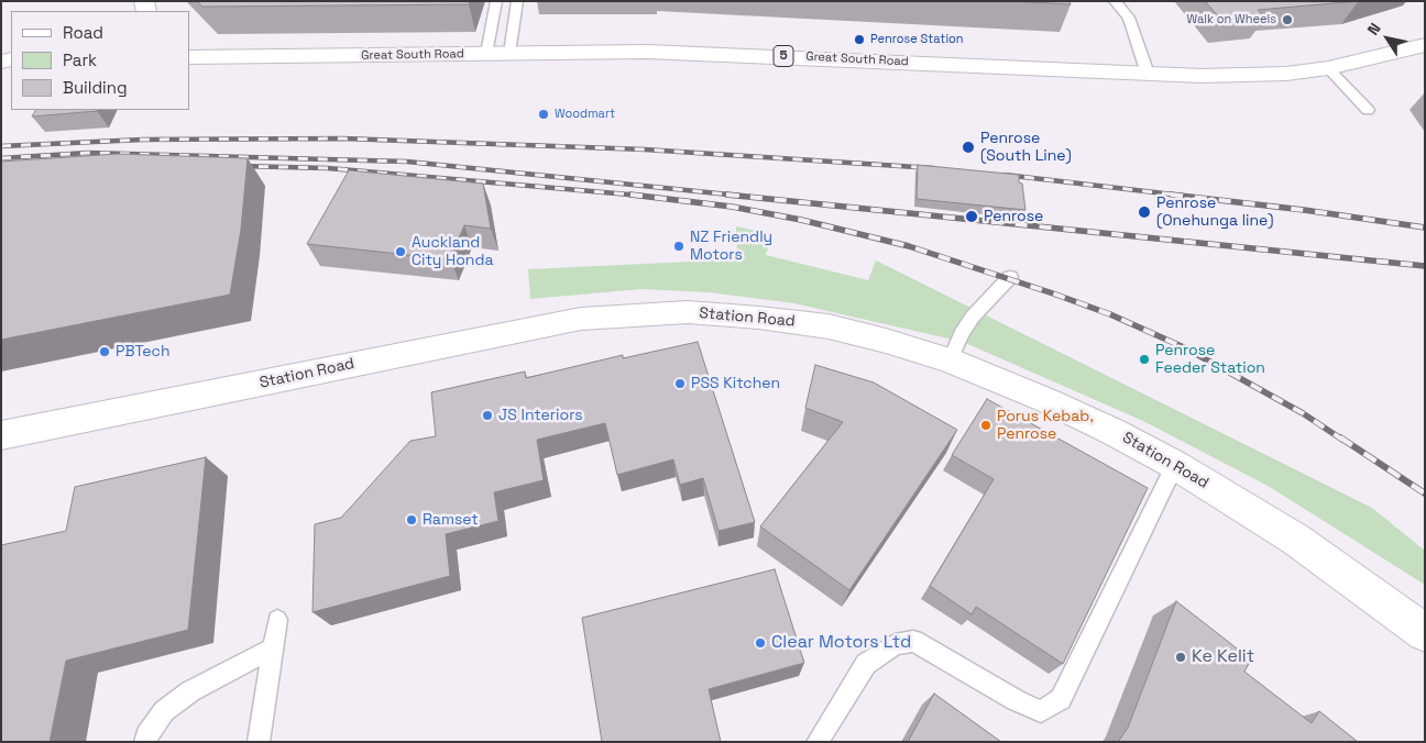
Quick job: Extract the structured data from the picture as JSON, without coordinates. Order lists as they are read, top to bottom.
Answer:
{
  "streets": {
    "main road": ["Great South Road", "5", "Station Road"]
  },
  "places": [
    "Walk on Wheels",
    "Penrose Station",
    "Woodmart",
    "Penrose (South Line)",
    "Penrose (Onehunga line)",
    "Penrose",
    "NZ Friendly Motors",
    "Auckland City Honda",
    "PBTech",
    "Penrose Feeder Station",
    "PSS Kitchen",
    "JS Interiors",
    "Porus Kebab, Penrose",
    "Ramset",
    "Clear Motors Ltd",
    "Ke Kelit"
  ],
  "legend": ["Road", "Park", "Building"],
  "north": "top left"
}
